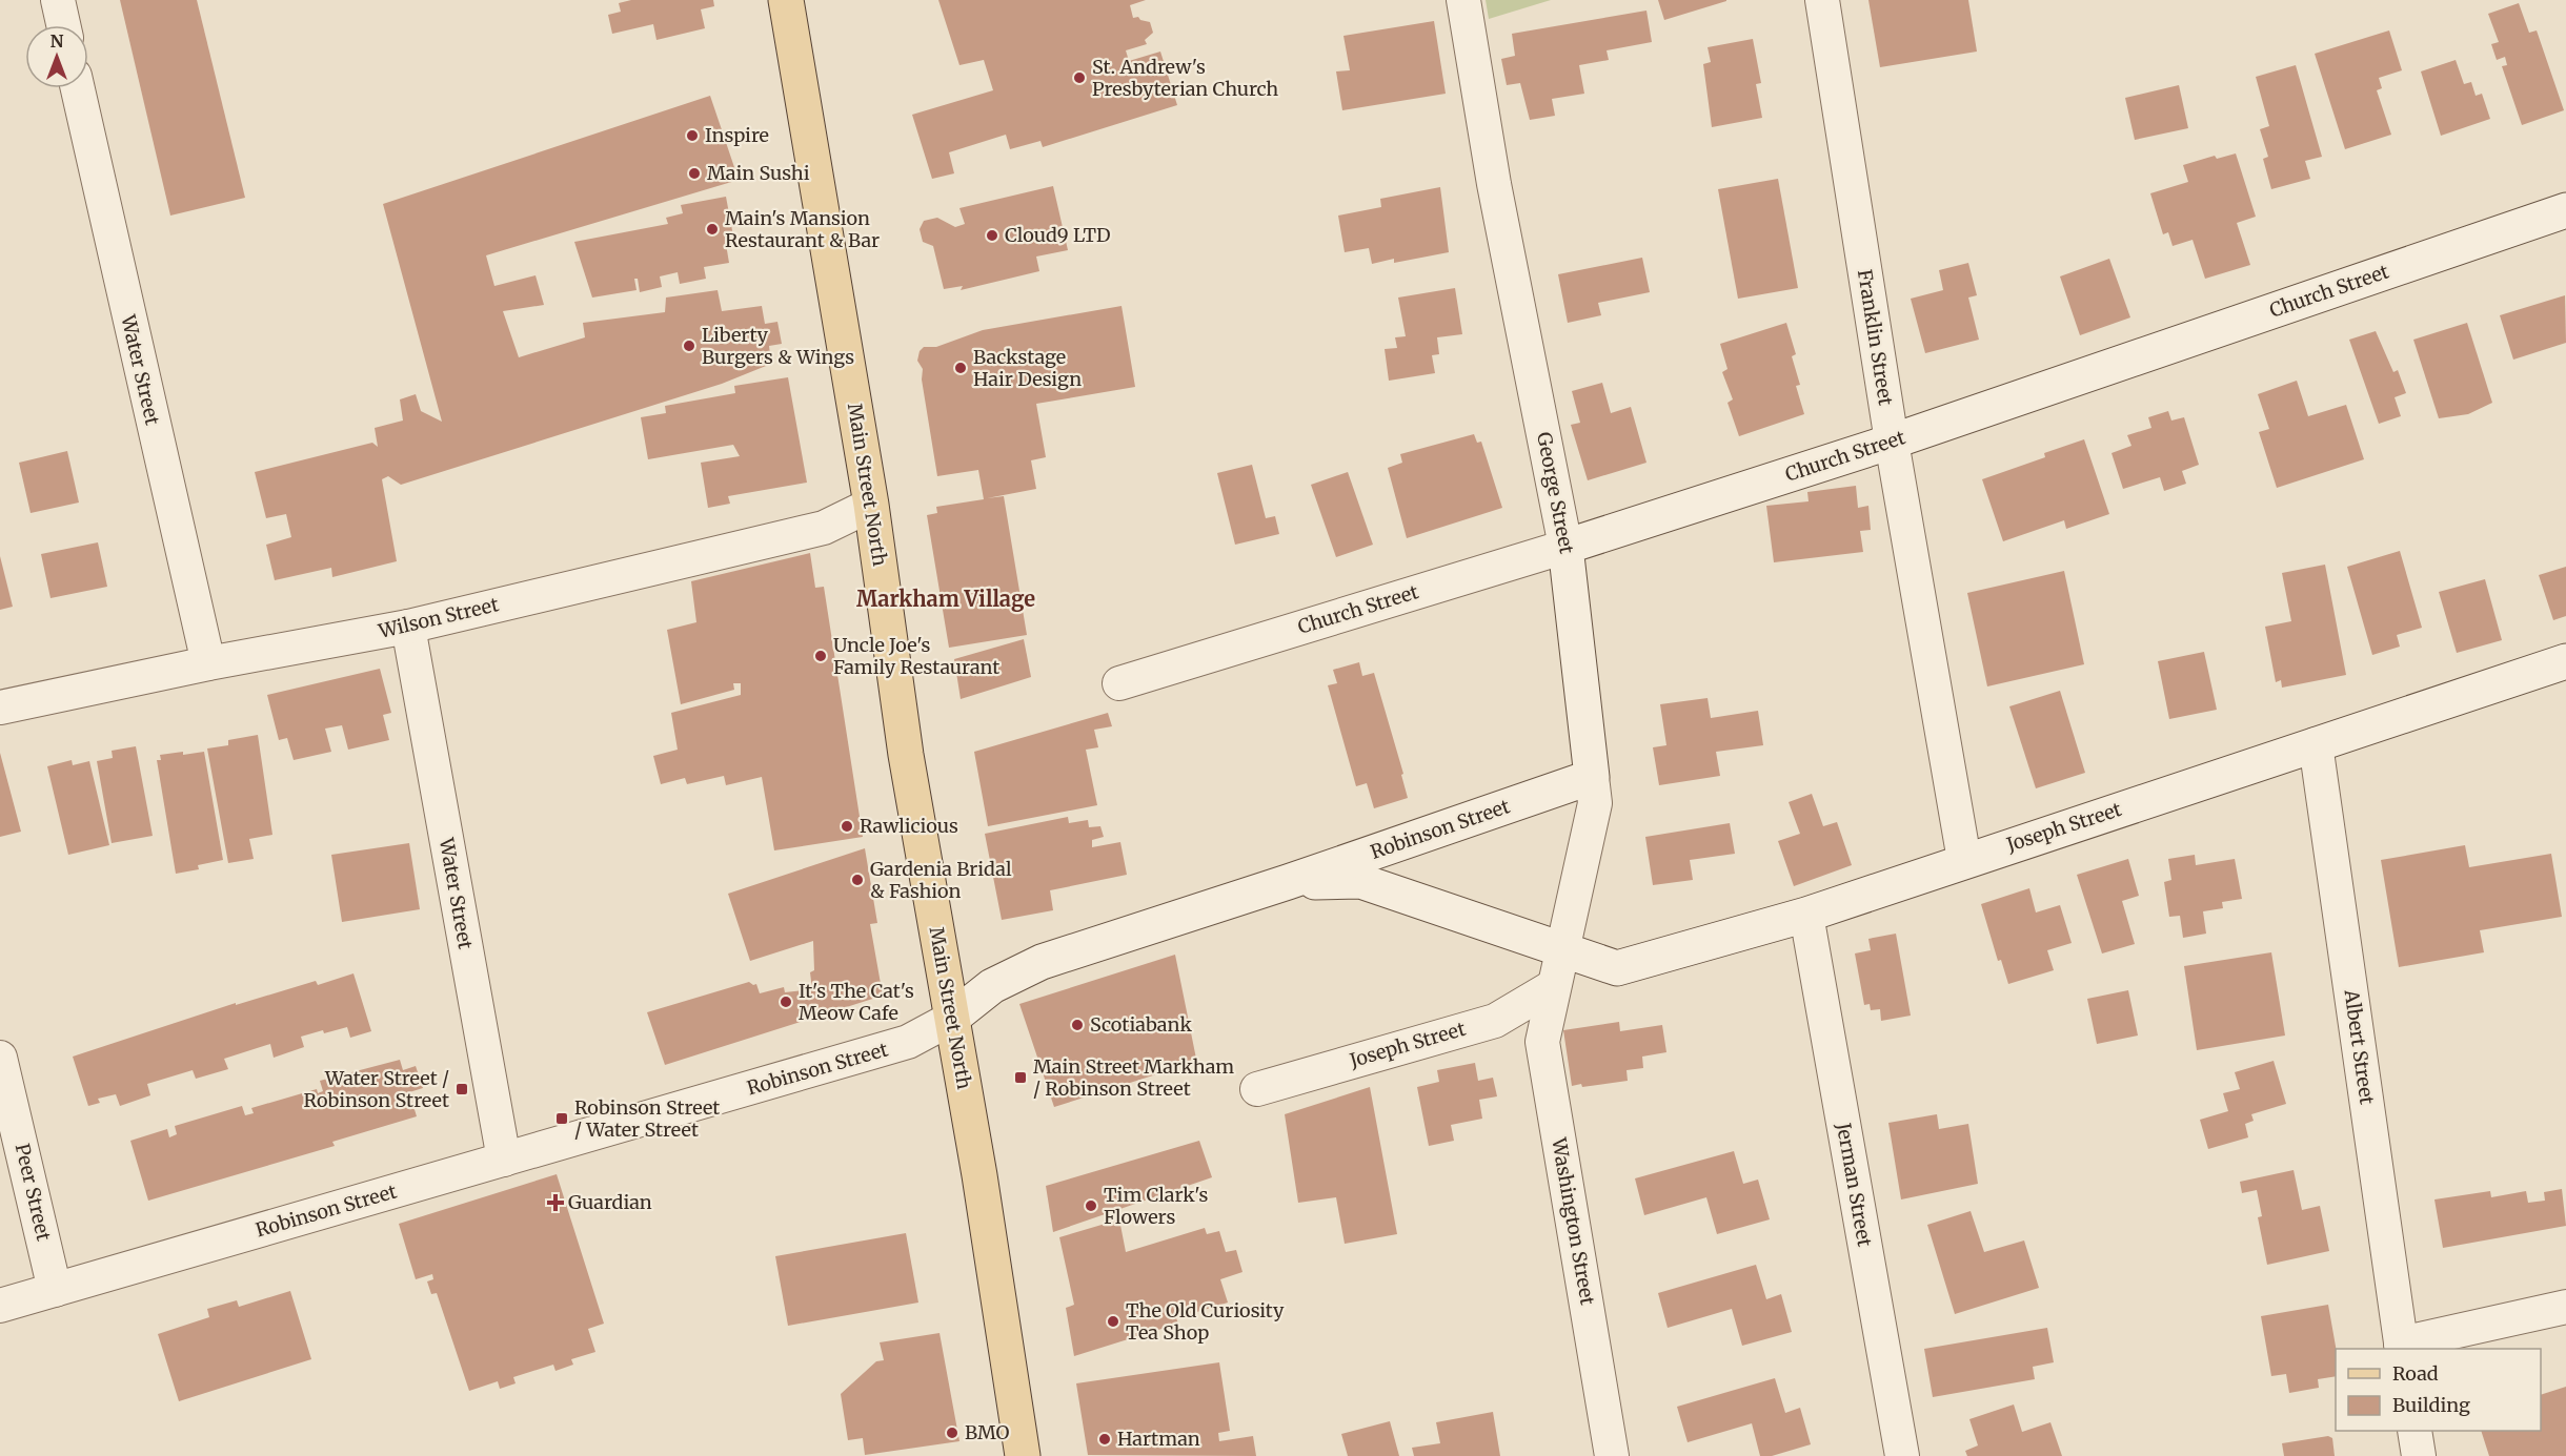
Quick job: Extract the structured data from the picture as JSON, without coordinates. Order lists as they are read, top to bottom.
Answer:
{
  "streets": {
    "main road": ["Main Street North"],
    "street": [
      "Church Street",
      "Franklin Street",
      "Water Street",
      "George Street",
      "Wilson Street",
      "Joseph Street",
      "Robinson Street",
      "Albert Street",
      "Jerman Street",
      "Peer Street",
      "Washington Street"
    ]
  },
  "crossings": [
    ["Church Street", "Franklin Street"],
    ["Church Street", "George Street"],
    ["Franklin Street", "Joseph Street"],
    ["Water Street", "Wilson Street"],
    ["Water Street", "Robinson Street"],
    ["Main Street North", "Wilson Street"],
    ["Main Street North", "Robinson Street"],
    ["George Street", "Joseph Street"],
    ["George Street", "Robinson Street"],
    ["George Street", "Washington Street"],
    ["Joseph Street", "Robinson Street"],
    ["Joseph Street", "Albert Street"],
    ["Joseph Street", "Jerman Street"],
    ["Joseph Street", "Washington Street"],
    ["Robinson Street", "Peer Street"]
  ],
  "districts": ["Markham Village"],
  "places": {
    "other": [
      "St. Andrew's Presbyterian Church",
      "Inspire",
      "Main Sushi",
      "Main's Mansion Restaurant & Bar",
      "Cloud9 LTD",
      "Liberty Burgers & Wings",
      "Backstage Hair Design",
      "Uncle Joe's Family Restaurant",
      "Rawlicious",
      "Gardenia Bridal & Fashion",
      "It's The Cat's Meow Cafe",
      "Scotiabank",
      "Tim Clark's Flowers",
      "The Old Curiosity Tea Shop",
      "BMO",
      "Hartman"
    ],
    "transit": ["Main Street Markham / Robinson Street", "Water Street / Robinson Street", "Robinson Street / Water Street"],
    "health": ["Guardian"]
  },
  "legend": ["Road", "Building"],
  "north": "top"
}
